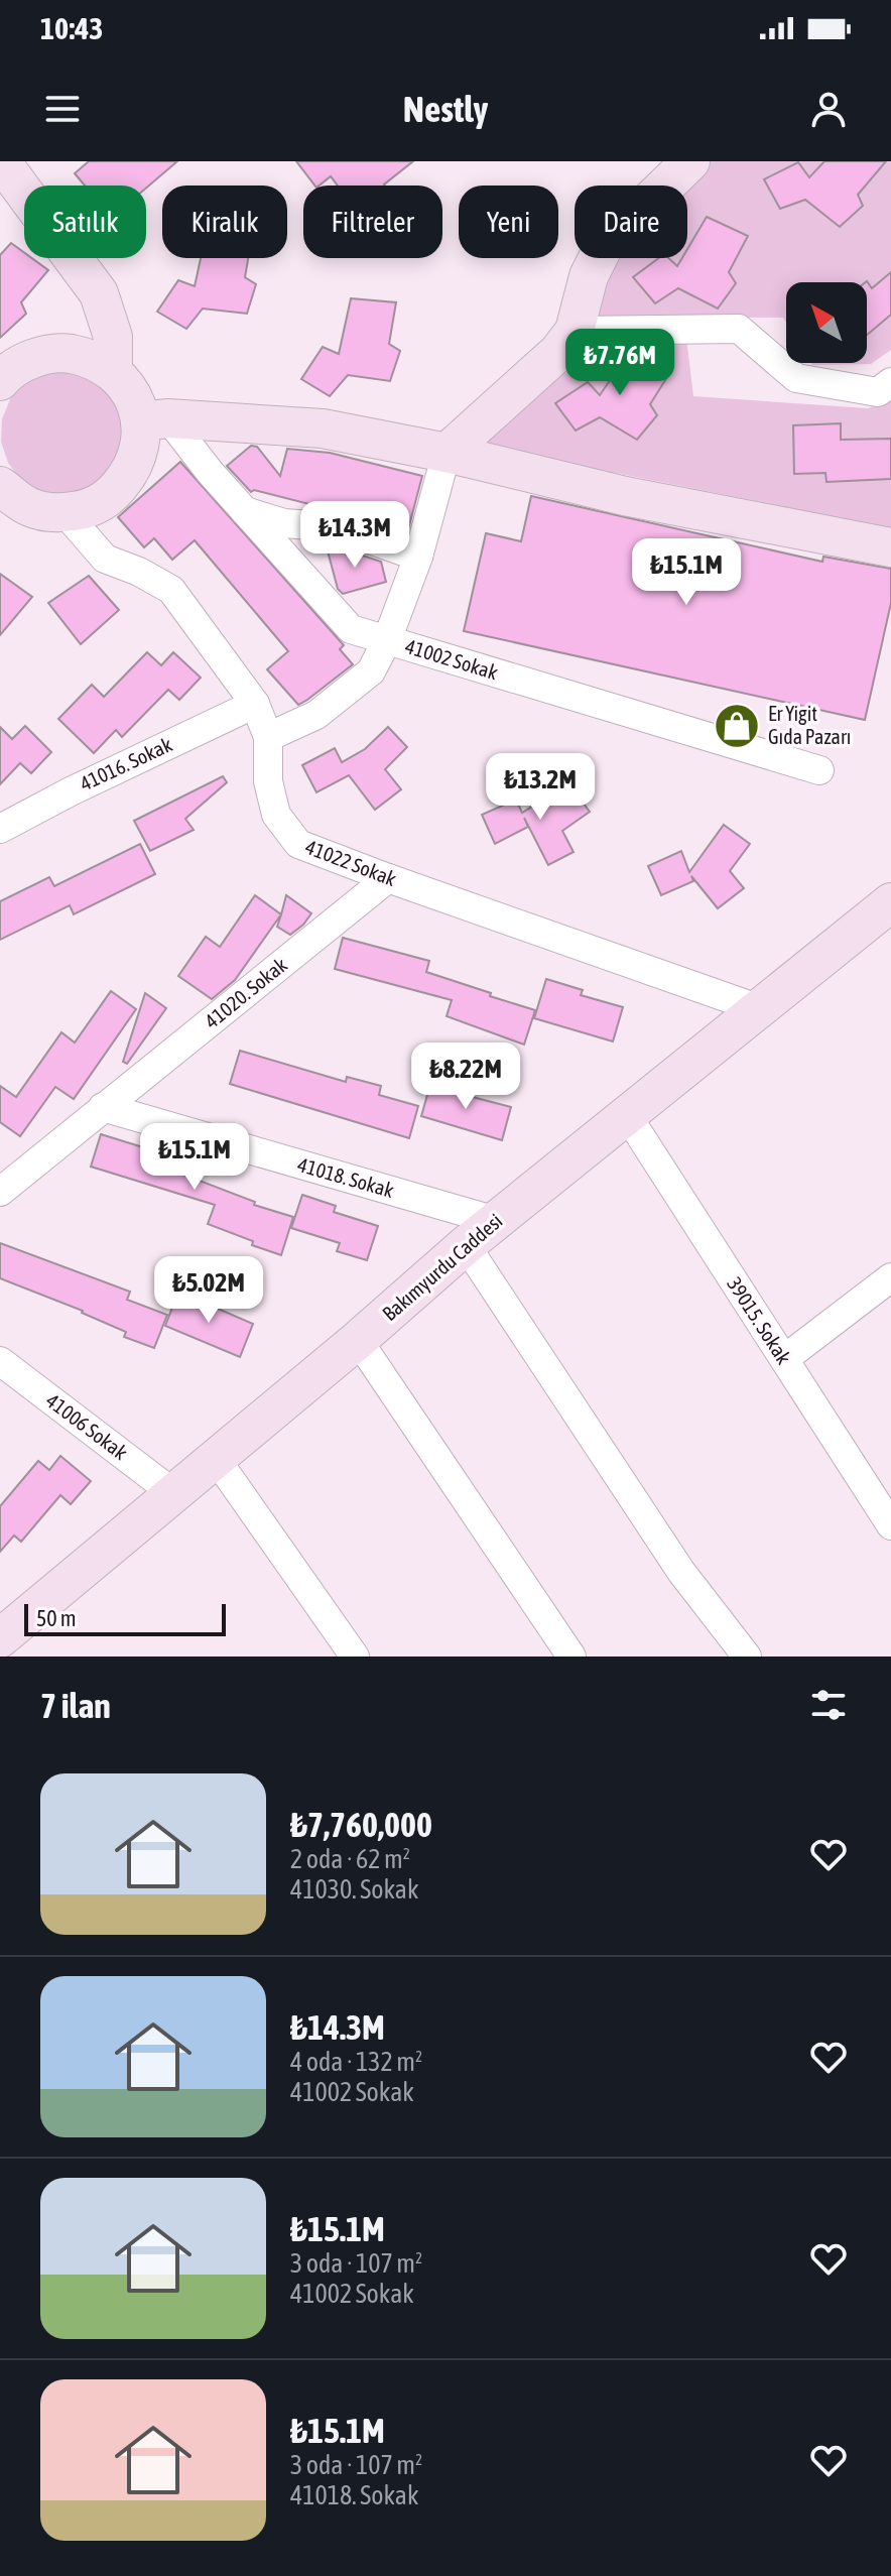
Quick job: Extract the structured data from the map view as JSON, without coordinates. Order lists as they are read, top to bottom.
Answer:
{
  "streets": {
    "street": [
      "41002 Sokak",
      "41016. Sokak",
      "41022 Sokak",
      "41020. Sokak",
      "41018. Sokak",
      "Bakımyurdu Caddesi",
      "39015. Sokak",
      "41006 Sokak"
    ]
  },
  "crossings": [
    ["41016. Sokak", "41022 Sokak"],
    ["41022 Sokak", "41020. Sokak"],
    ["41022 Sokak", "Bakımyurdu Caddesi"],
    ["41020. Sokak", "41018. Sokak"],
    ["41018. Sokak", "Bakımyurdu Caddesi"],
    ["Bakımyurdu Caddesi", "39015. Sokak"],
    ["Bakımyurdu Caddesi", "41006 Sokak"]
  ],
  "places": {
    "shop": ["Er Yigit Gıda Pazarı"]
  },
  "scale_bar": "50 m",
  "north": "top left",
  "page": {
    "status": "10:43",
    "header": "Nestly",
    "chip": [
      "Satılık",
      "Kiralık",
      "Filtreler",
      "Yeni",
      "Daire"
    ],
    "price": [
      "₺7.76M",
      "₺14.3M",
      "₺15.1M",
      "₺13.2M",
      "₺8.22M",
      "₺15.1M",
      "₺5.02M"
    ],
    "scale": "50 m",
    "heading": "7 ilan",
    "list": [
      {
        "name": "₺7,760,000",
        "note": "2 oda · 62 m² · 41030. Sokak"
      },
      {
        "name": "₺14.3M",
        "note": "4 oda · 132 m² · 41002 Sokak"
      },
      {
        "name": "₺15.1M",
        "note": "3 oda · 107 m² · 41002 Sokak"
      },
      {
        "name": "₺15.1M",
        "note": "3 oda · 107 m² · 41018. Sokak"
      }
    ]
  }
}
